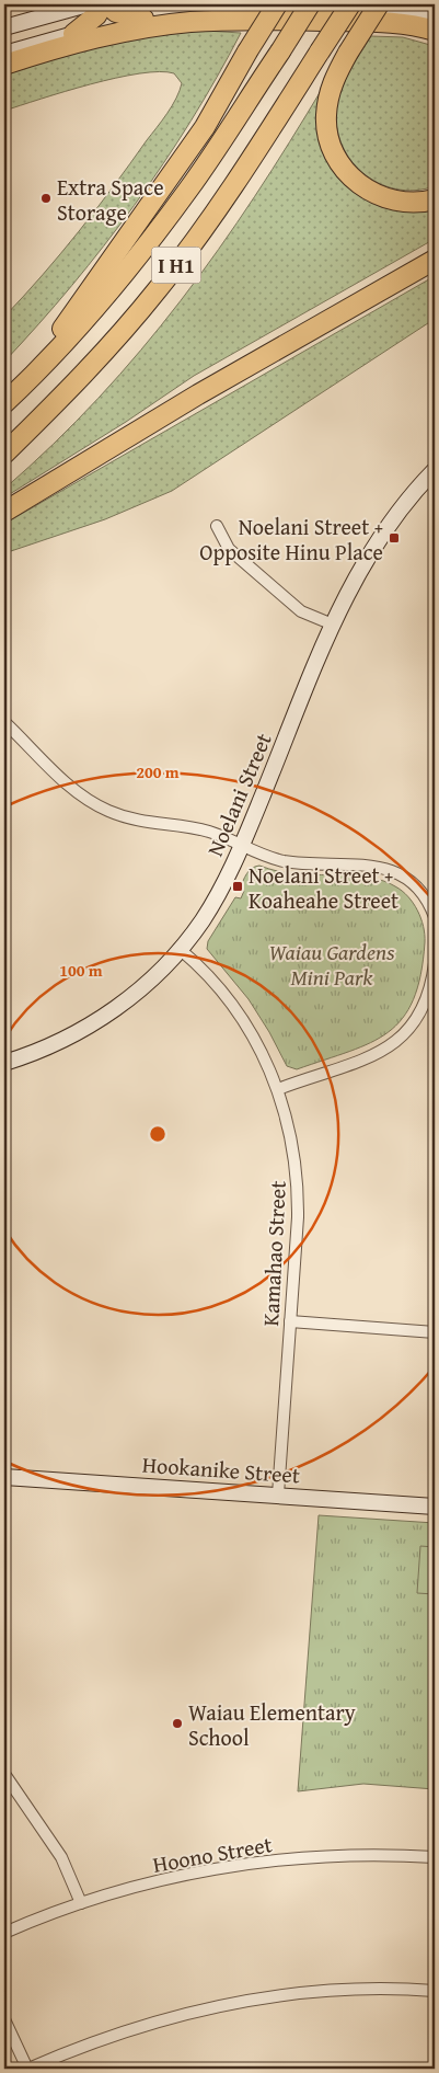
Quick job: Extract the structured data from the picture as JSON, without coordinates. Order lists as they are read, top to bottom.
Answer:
{
  "streets": {
    "highway": ["I H1"],
    "street": [
      "Noelani Street",
      "Kamahao Street",
      "Hookanike Street",
      "Hoono Street"
    ]
  },
  "crossings": [
    ["Noelani Street", "Kamahao Street"],
    ["Kamahao Street", "Hookanike Street"]
  ],
  "parks": ["Waiau Gardens Mini Park"],
  "places": {
    "other": ["Extra Space Storage", "Waiau Elementary School"],
    "transit": ["Noelani Street + Opposite Hinu Place", "Noelani Street + Koaheahe Street"]
  },
  "rings": ["200 m", "100 m"]
}
